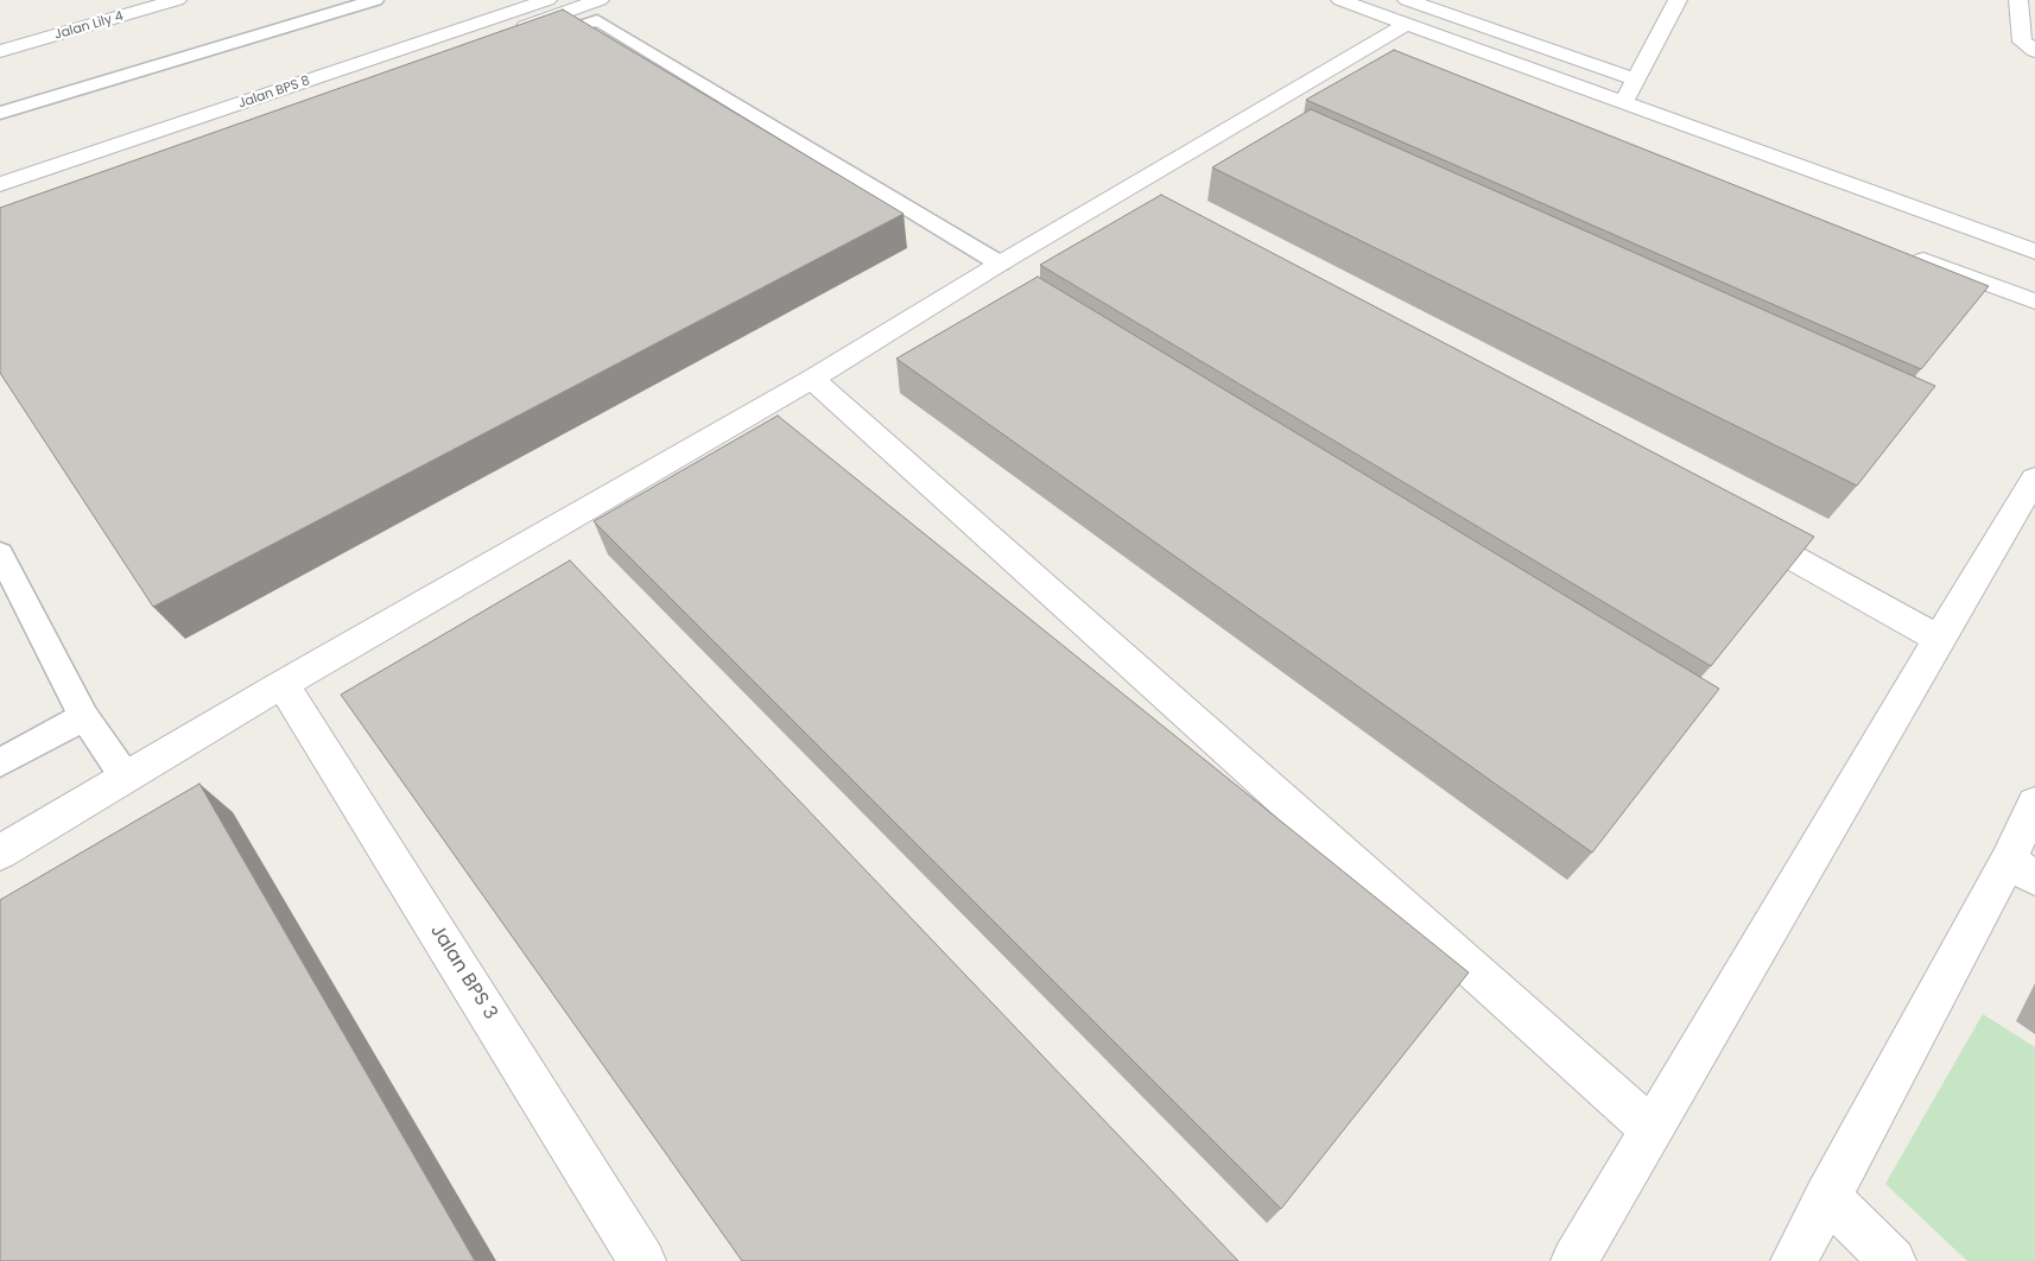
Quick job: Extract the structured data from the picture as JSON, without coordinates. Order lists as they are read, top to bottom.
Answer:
{
  "streets": {
    "street": ["Jalan Lily 4", "Jalan BPS 8", "Jalan BPS 3"]
  }
}
